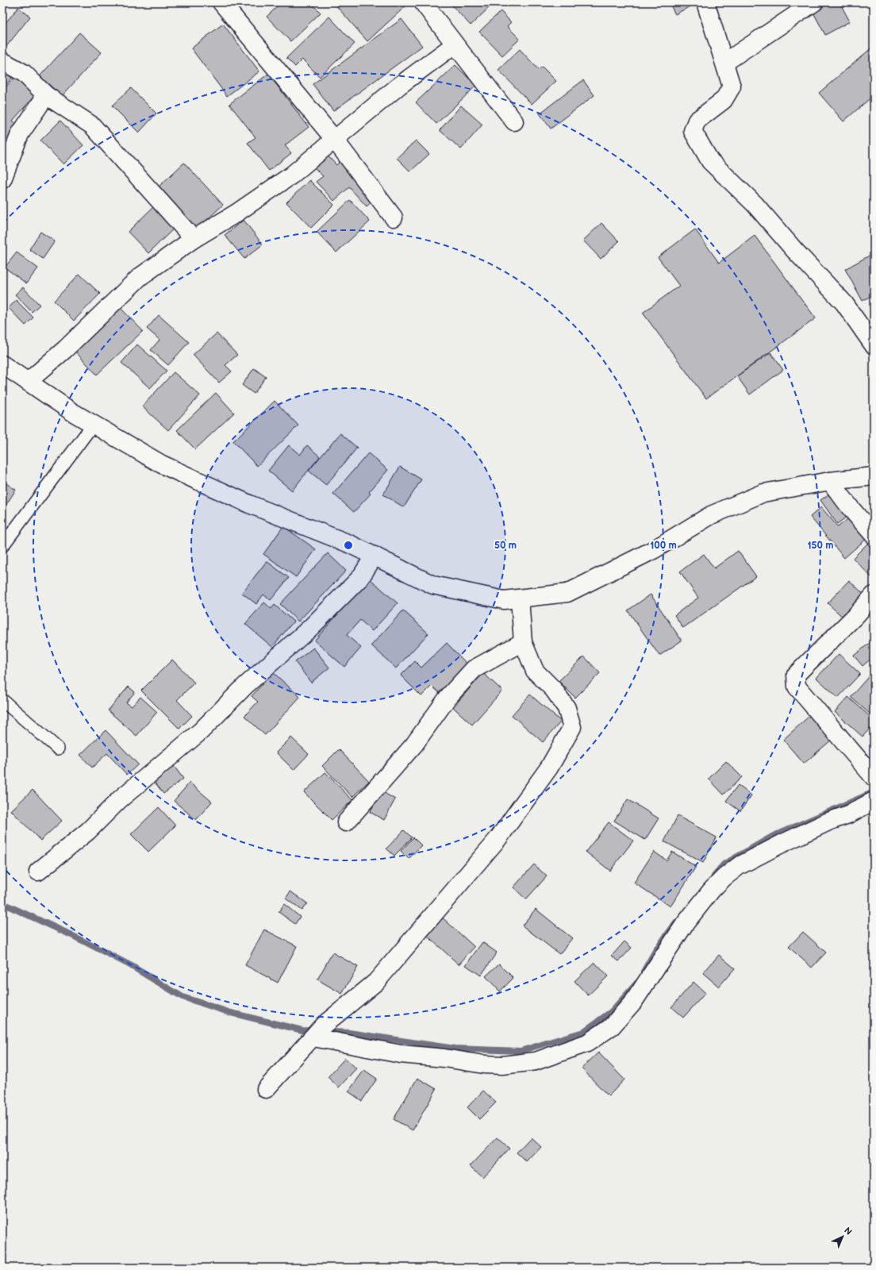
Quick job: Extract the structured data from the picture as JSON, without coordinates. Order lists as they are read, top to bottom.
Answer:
{
  "north": "top right",
  "rings": ["50 m", "100 m", "150 m"]
}
